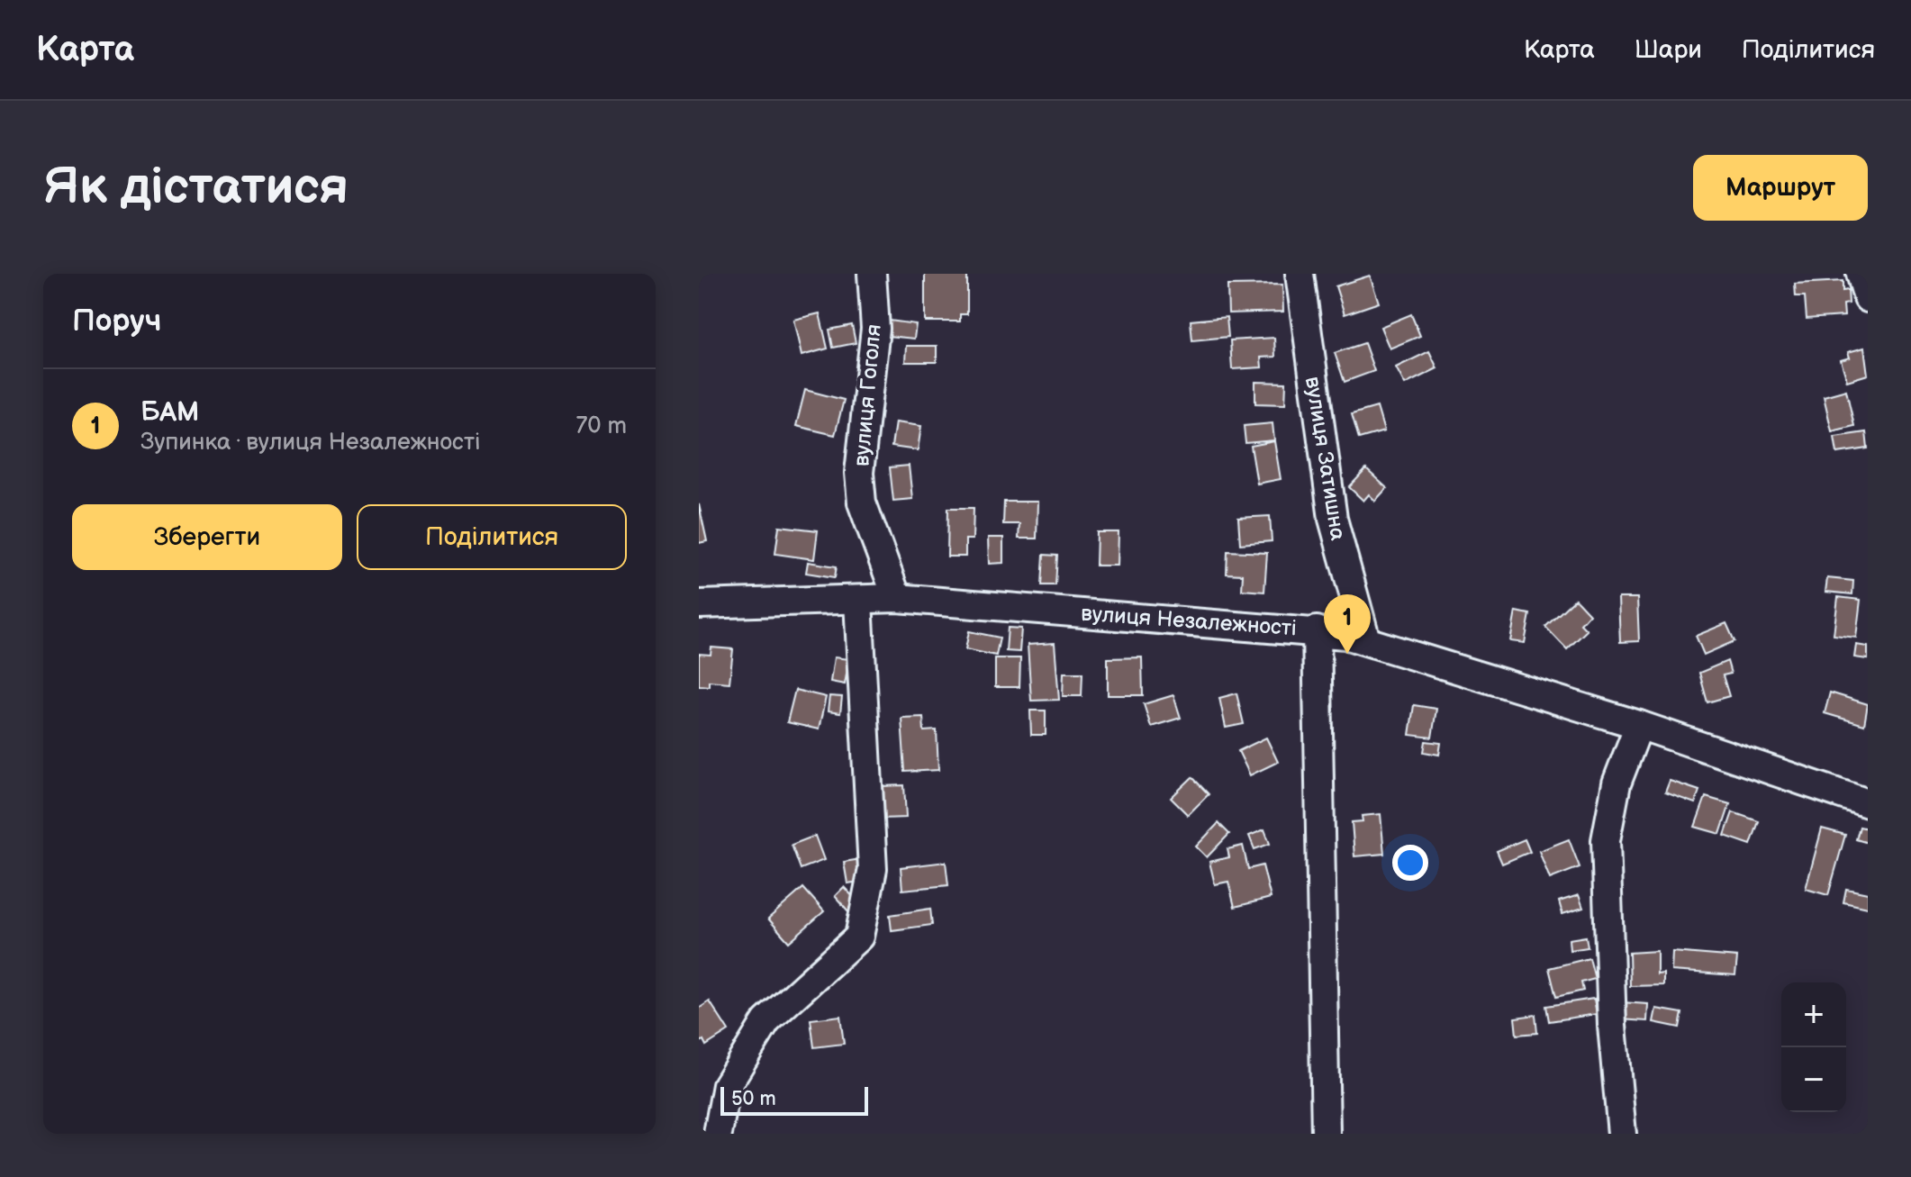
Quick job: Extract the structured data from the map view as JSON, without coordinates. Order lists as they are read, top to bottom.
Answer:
{
  "streets": {
    "street": ["вулиця Гоголя", "вулиця Затишна", "вулиця Незалежності"]
  },
  "crossings": [
    ["вулиця Гоголя", "вулиця Незалежності"],
    ["вулиця Затишна", "вулиця Незалежності"]
  ],
  "scale_bar": "50 m",
  "page": {
    "header": "Карта",
    "nav": ["Карта", "Шари", "Поділитися"],
    "buttons": [
      "Маршрут",
      ["Зберегти", "Поділитися"]
    ],
    "title": "Як дістатися",
    "heading": "Поруч",
    "list": [
      {
        "mark": "1",
        "name": "БАМ",
        "note": "Зупинка · вулиця Незалежності",
        "value": "70 m"
      }
    ],
    "pins": "1",
    "map_buttons": ["+", "−"],
    "scale": "50 m"
  }
}
